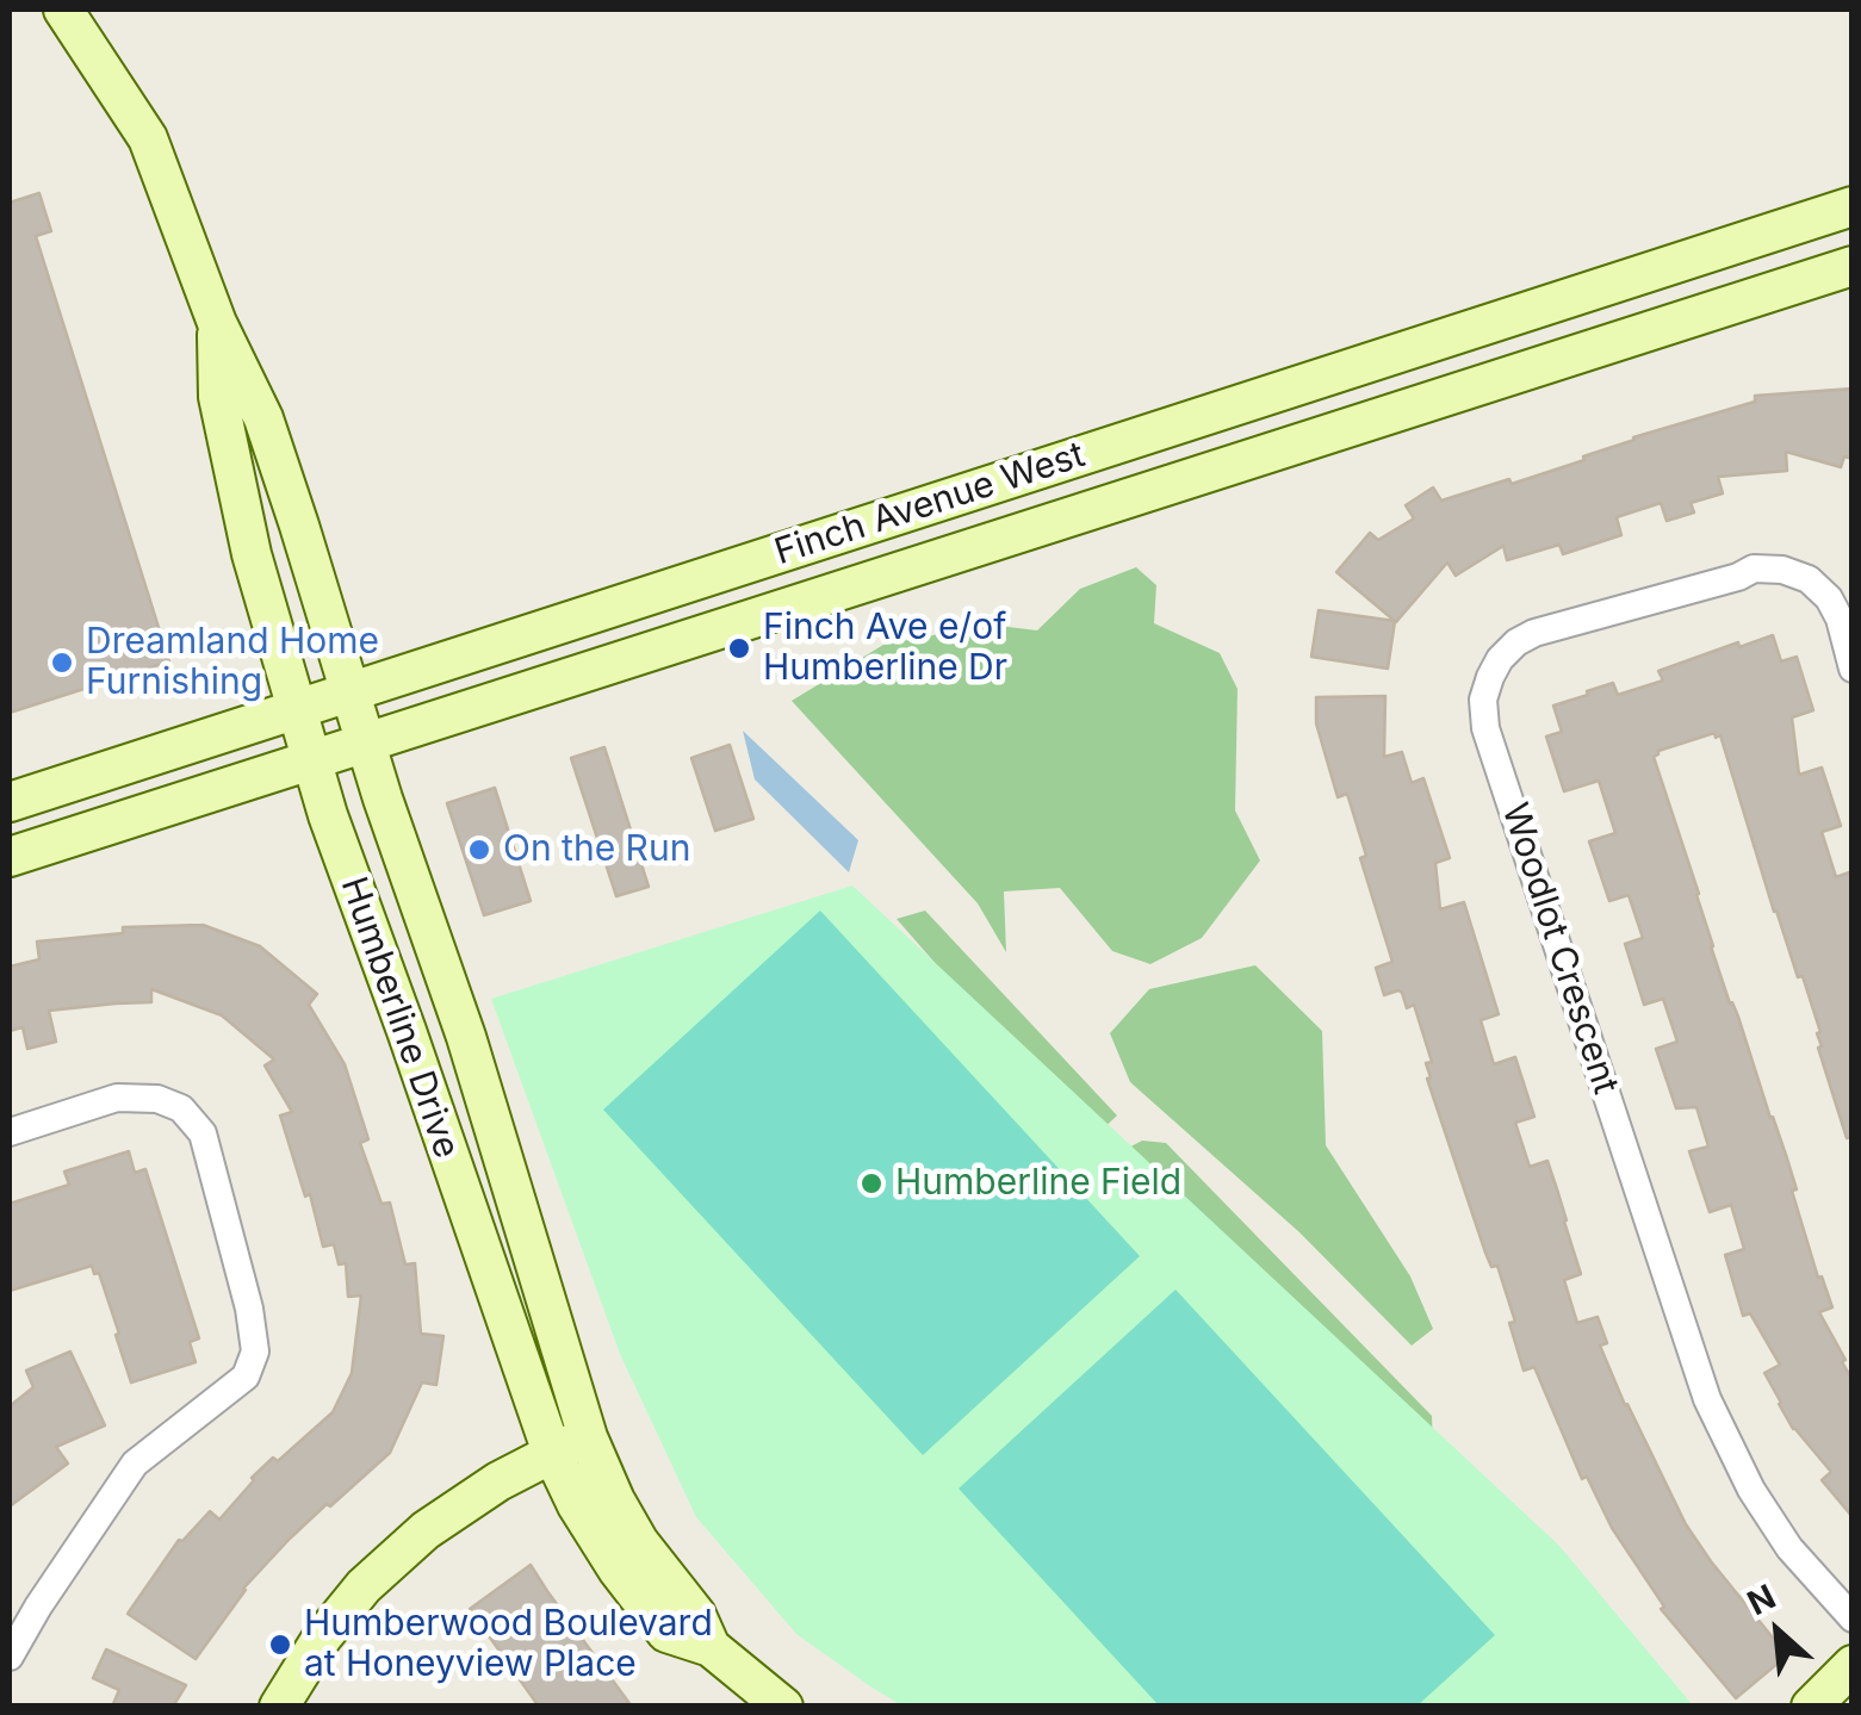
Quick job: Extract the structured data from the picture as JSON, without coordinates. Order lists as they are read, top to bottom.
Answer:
{
  "streets": {
    "main road": ["Finch Avenue West", "Humberline Drive"],
    "street": ["Woodlot Crescent"]
  },
  "crossings": [
    ["Finch Avenue West", "Humberline Drive"]
  ],
  "places": [
    "Finch Ave e/of Humberline Dr",
    "Dreamland Home Furnishing",
    "On the Run",
    "Humberline Field",
    "Humberwood Boulevard at Honeyview Place"
  ],
  "north": "top left"
}
